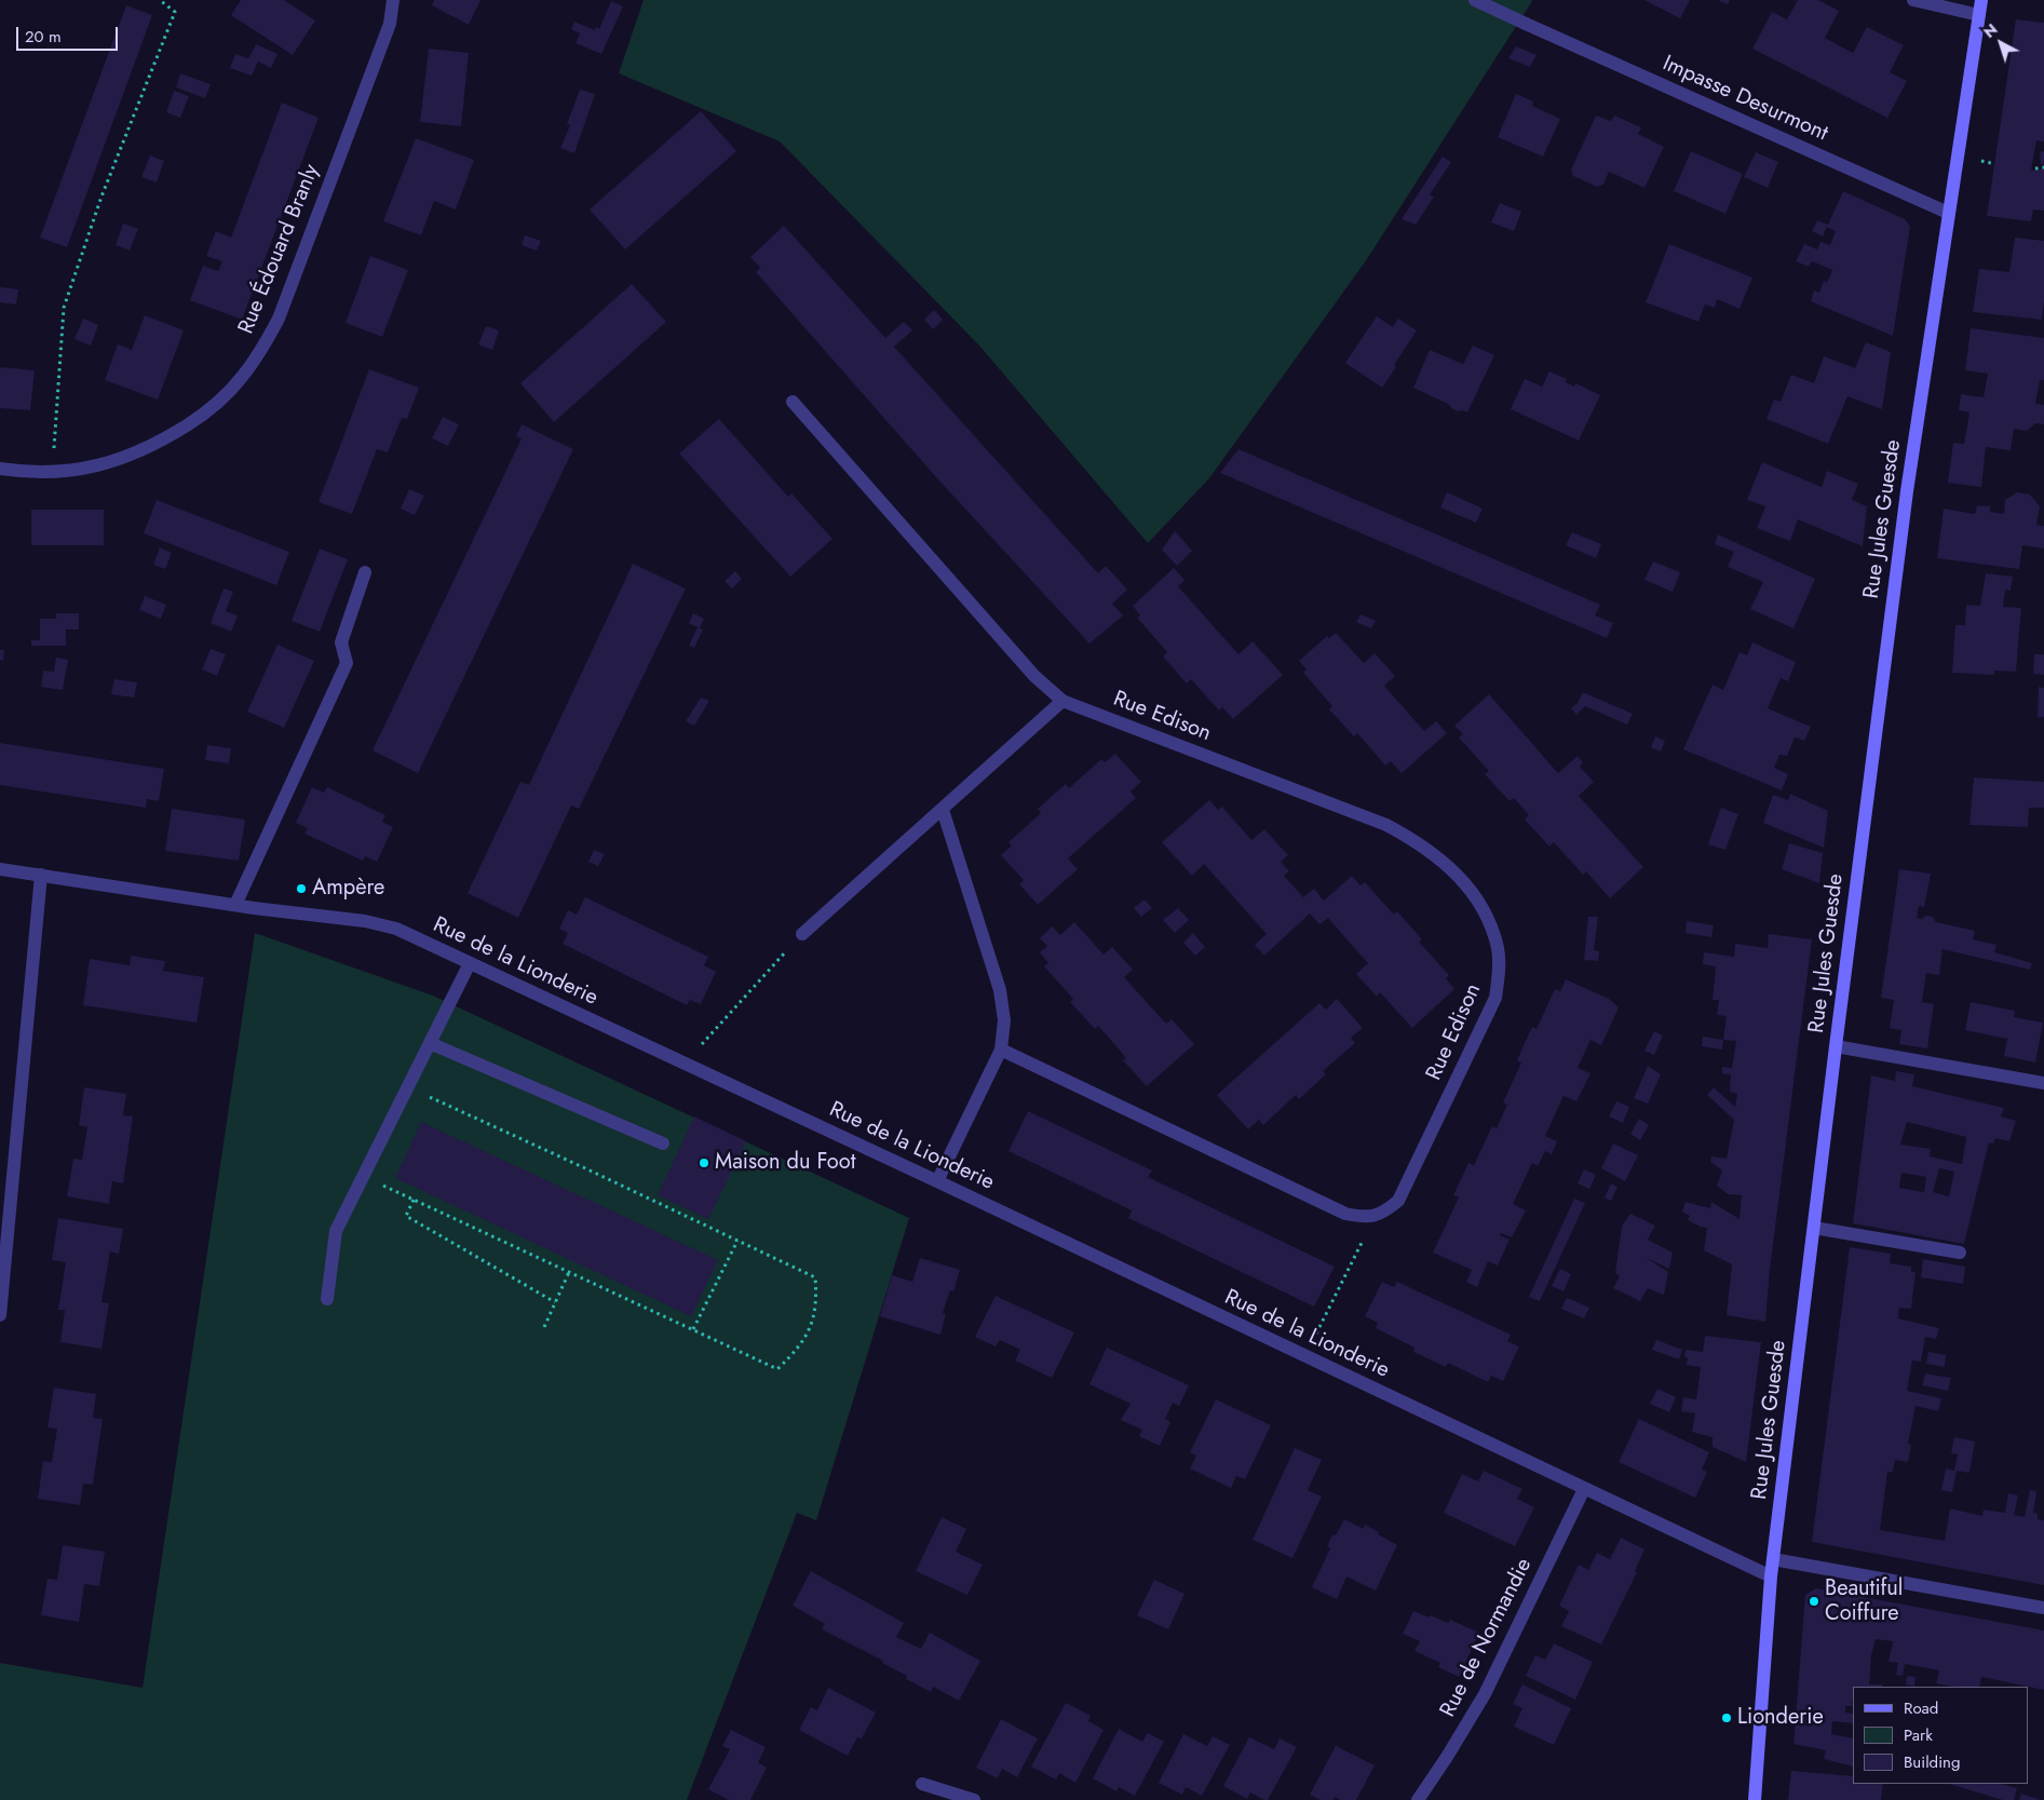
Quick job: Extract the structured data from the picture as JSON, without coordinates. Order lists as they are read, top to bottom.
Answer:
{
  "streets": {
    "main road": ["Rue Jules Guesde"],
    "street": [
      "Impasse Desurmont",
      "Rue Édouard Branly",
      "Rue Edison",
      "Rue de la Lionderie",
      "Rue de Normandie"
    ]
  },
  "crossings": [
    ["Impasse Desurmont", "Rue Jules Guesde"],
    ["Rue Jules Guesde", "Rue de la Lionderie"],
    ["Rue de la Lionderie", "Rue de Normandie"]
  ],
  "places": [
    "Ampère",
    "Maison du Foot",
    "Beautiful Coiffure",
    "Lionderie"
  ],
  "legend": ["Road", "Park", "Building"],
  "scale_bar": "20 m",
  "north": "top left"
}
